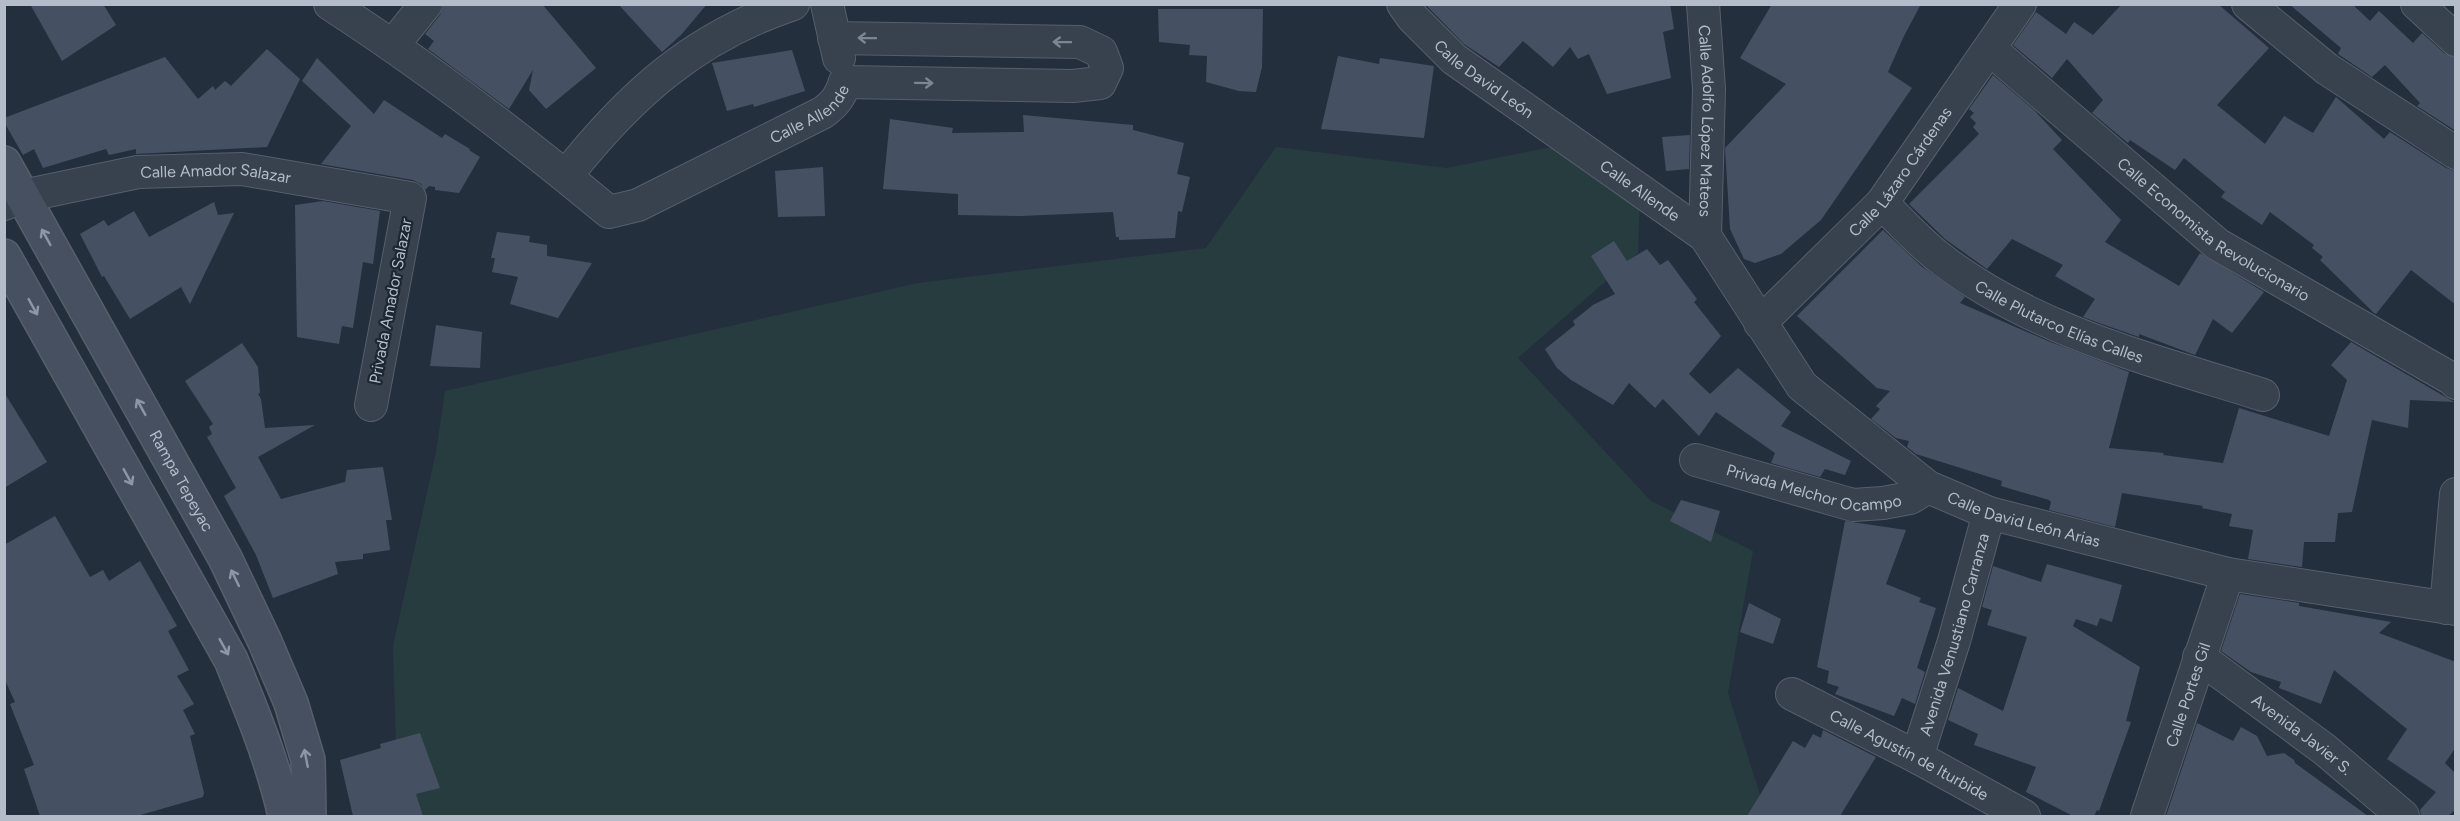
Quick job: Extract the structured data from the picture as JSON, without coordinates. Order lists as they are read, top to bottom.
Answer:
{
  "streets": {
    "main road": ["Rampa Tepeyac"],
    "street": [
      "Calle David León",
      "Calle Allende",
      "Calle Adolfo López Mateos",
      "Calle Lázaro Cárdenas",
      "Calle Amador Salazar",
      "Calle Economista Revolucionario",
      "Privada Amador Salazar",
      "Calle Plutarco Elías Calles",
      "Privada Melchor Ocampo",
      "Calle David León Arias",
      "Avenida Venustiano Carranza",
      "Calle Portes Gil",
      "Avenida Javier S.",
      "Calle Agustín de Iturbide"
    ]
  },
  "crossings": [
    ["Calle David León", "Calle Allende"],
    ["Calle Allende", "Calle Adolfo López Mateos"],
    ["Calle Allende", "Calle David León Arias"],
    ["Calle Adolfo López Mateos", "Calle David León Arias"],
    ["Calle Lázaro Cárdenas", "Calle Economista Revolucionario"],
    ["Calle Lázaro Cárdenas", "Calle Plutarco Elías Calles"],
    ["Calle Lázaro Cárdenas", "Calle David León Arias"],
    ["Calle Amador Salazar", "Privada Amador Salazar"],
    ["Calle Amador Salazar", "Rampa Tepeyac"],
    ["Privada Melchor Ocampo", "Calle David León Arias"],
    ["Calle David León Arias", "Avenida Venustiano Carranza"],
    ["Calle David León Arias", "Calle Portes Gil"],
    ["Avenida Venustiano Carranza", "Calle Agustín de Iturbide"],
    ["Calle Portes Gil", "Avenida Javier S."]
  ]
}
